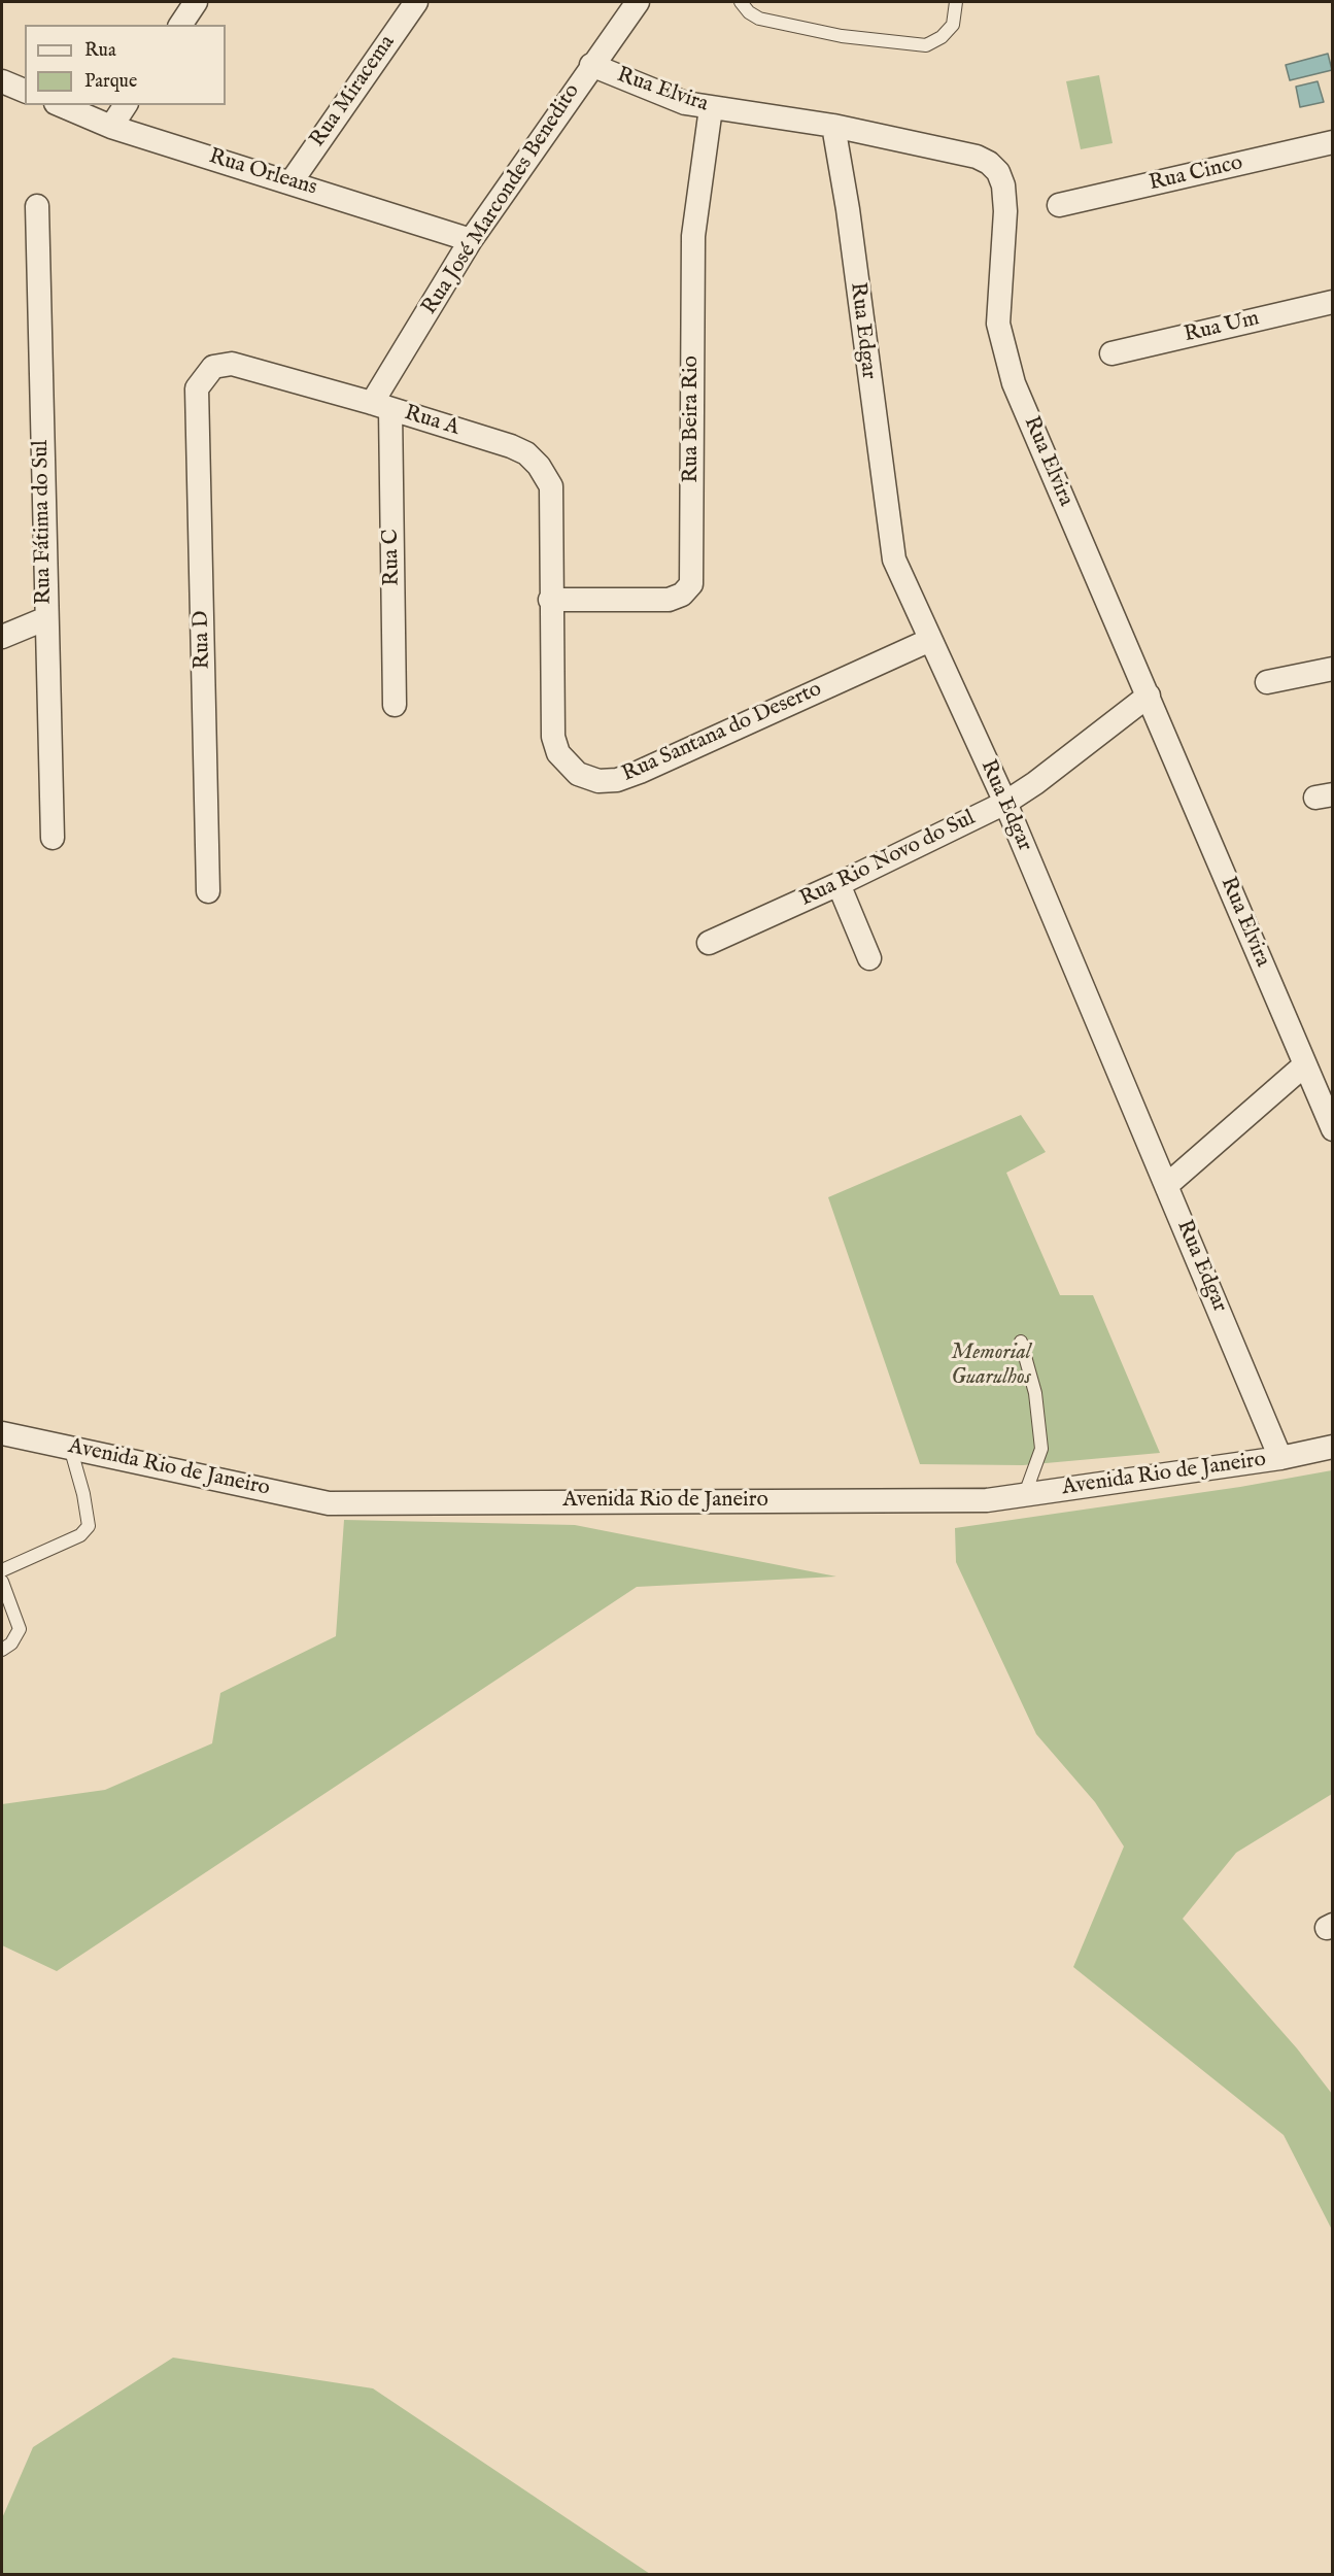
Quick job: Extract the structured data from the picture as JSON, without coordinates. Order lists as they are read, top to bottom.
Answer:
{
  "streets": {
    "street": [
      "Rua Elvira",
      "Rua Miracema",
      "Rua Orleans",
      "Rua Cinco",
      "Rua José Marcondes Benedito",
      "Rua Um",
      "Rua Edgar",
      "Rua Beira Rio",
      "Rua A",
      "Rua Fátima do Sul",
      "Rua C",
      "Rua D",
      "Rua Santana do Deserto",
      "Rua Rio Novo do Sul",
      "Avenida Rio de Janeiro"
    ]
  },
  "crossings": [
    ["Rua Elvira", "Rua José Marcondes Benedito"],
    ["Rua Elvira", "Rua Edgar"],
    ["Rua Elvira", "Rua Beira Rio"],
    ["Rua Elvira", "Rua Rio Novo do Sul"],
    ["Rua Miracema", "Rua Orleans"],
    ["Rua Orleans", "Rua José Marcondes Benedito"],
    ["Rua José Marcondes Benedito", "Rua A"],
    ["Rua José Marcondes Benedito", "Rua C"],
    ["Rua Edgar", "Rua Santana do Deserto"],
    ["Rua Edgar", "Rua Rio Novo do Sul"],
    ["Rua Edgar", "Avenida Rio de Janeiro"],
    ["Rua Beira Rio", "Rua A"],
    ["Rua Beira Rio", "Rua Santana do Deserto"],
    ["Rua A", "Rua C"],
    ["Rua A", "Rua D"],
    ["Rua A", "Rua Santana do Deserto"]
  ],
  "parks": ["Memorial Guarulhos"],
  "legend": ["Rua", "Parque"]
}
